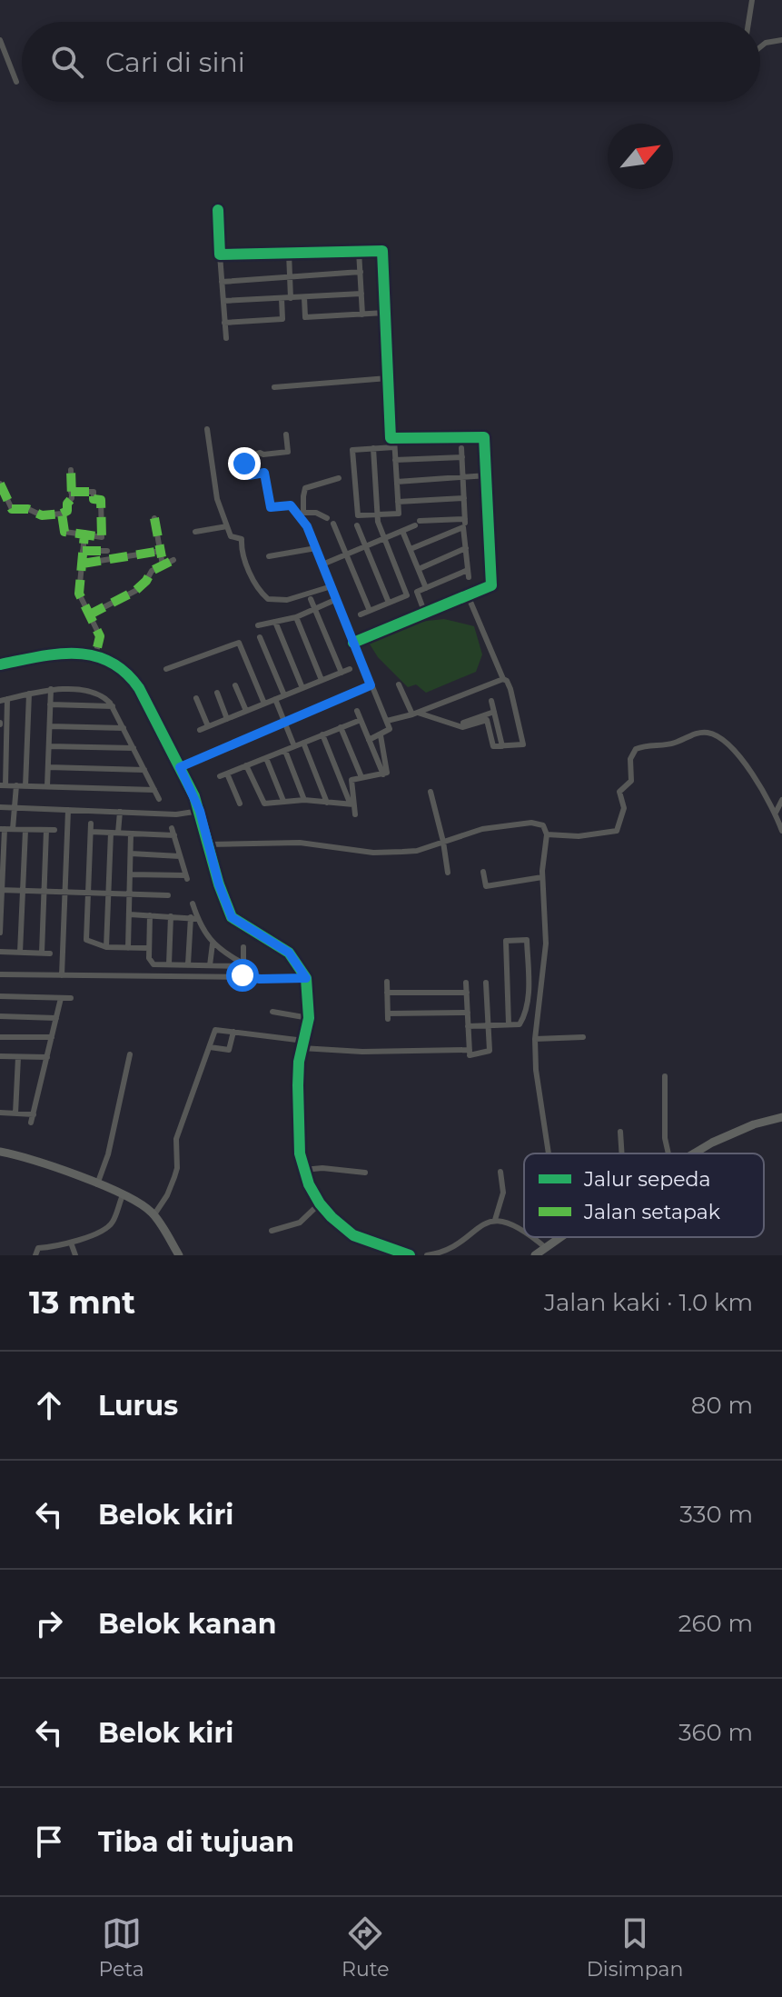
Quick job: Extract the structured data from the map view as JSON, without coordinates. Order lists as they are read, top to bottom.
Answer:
{
  "legend": ["Jalur sepeda", "Jalan setapak"],
  "north": "top right",
  "page": {
    "search": "Cari di sini",
    "heading": ["13 mnt", "Jalan kaki · 1.0 km"],
    "list": [
      ["Lurus", "80 m"],
      ["Belok kiri", "330 m"],
      ["Belok kanan", "260 m"],
      ["Belok kiri", "360 m"],
      "Tiba di tujuan"
    ],
    "nav": ["Peta", "Rute", "Disimpan"]
  }
}
